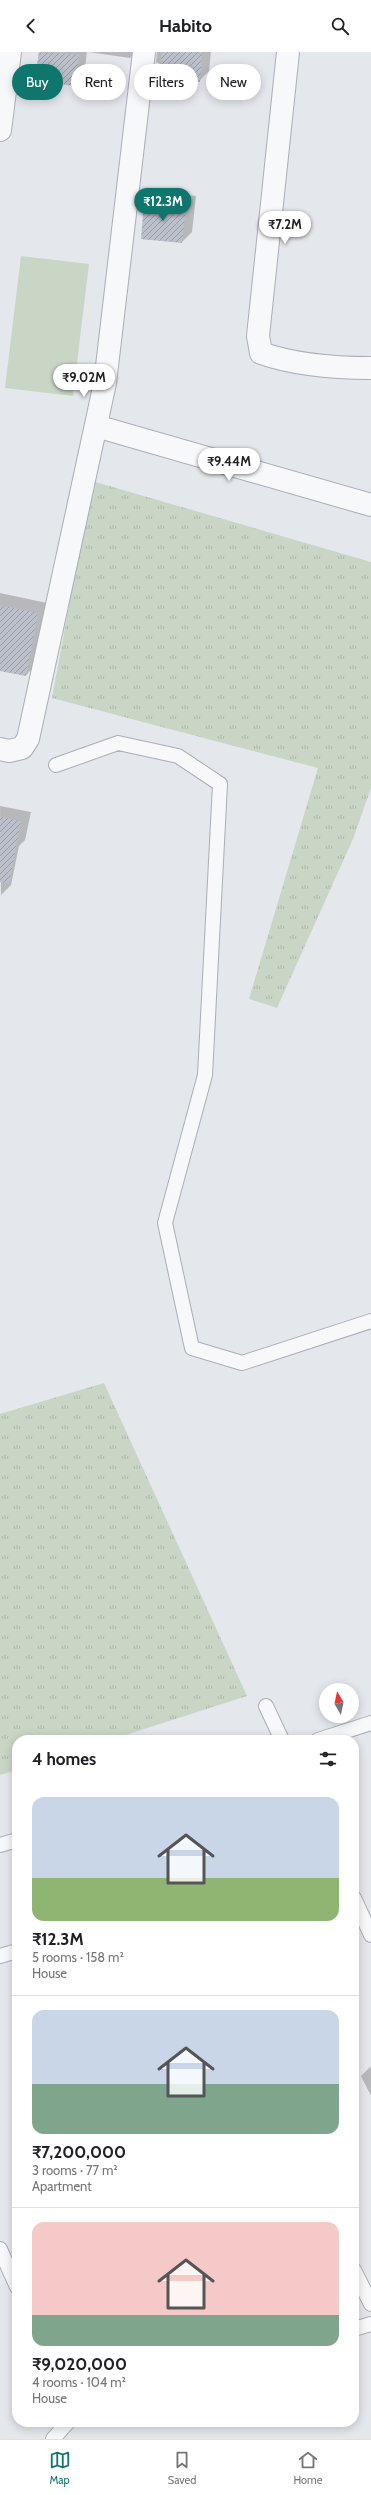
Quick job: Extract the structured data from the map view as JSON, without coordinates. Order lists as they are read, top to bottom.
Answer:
{
  "north": "top",
  "page": {
    "header": "Habito",
    "chip": [
      "Buy",
      "Rent",
      "Filters",
      "New"
    ],
    "price": [
      "₹12.3M",
      "₹7.2M",
      "₹9.02M",
      "₹9.44M"
    ],
    "heading": "4 homes",
    "list": [
      {
        "name": "₹12.3M",
        "note": "5 rooms · 158 m² · House"
      },
      {
        "name": "₹7,200,000",
        "note": "3 rooms · 77 m² · Apartment"
      },
      {
        "name": "₹9,020,000",
        "note": "4 rooms · 104 m² · House"
      }
    ],
    "tabs": ["Map", "Saved", "Home"]
  }
}
